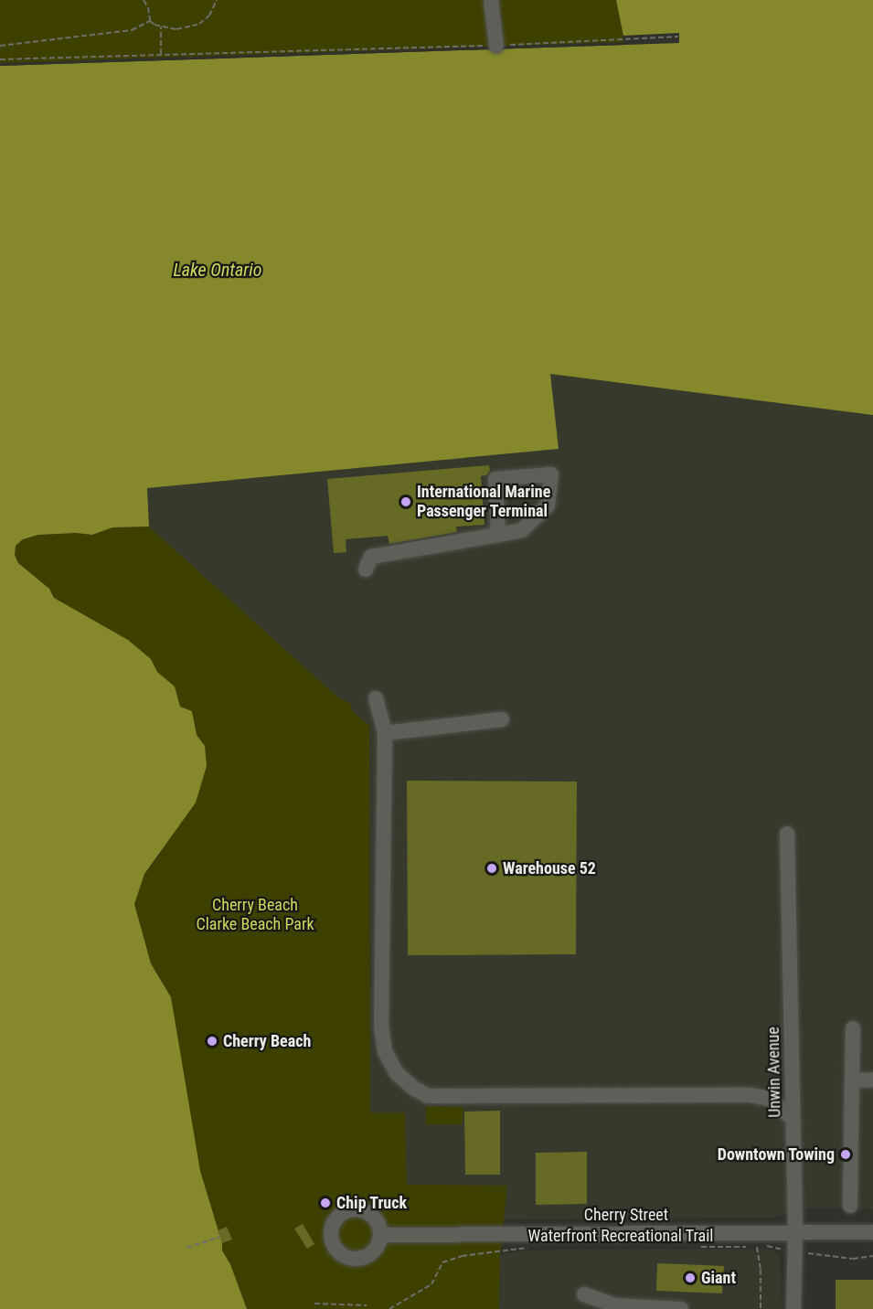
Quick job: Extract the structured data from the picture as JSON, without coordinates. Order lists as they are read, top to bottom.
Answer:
{
  "streets": {
    "street": ["Unwin Avenue", "Cherry Street"],
    "path": ["Waterfront Recreational Trail"]
  },
  "crossings": [
    ["Unwin Avenue", "Cherry Street"]
  ],
  "water": ["Lake Ontario"],
  "parks": ["Cherry Beach Clarke Beach Park"],
  "places": [
    "International Marine Passenger Terminal",
    "Warehouse 52",
    "Cherry Beach",
    "Downtown Towing",
    "Chip Truck",
    "Giant"
  ]
}
